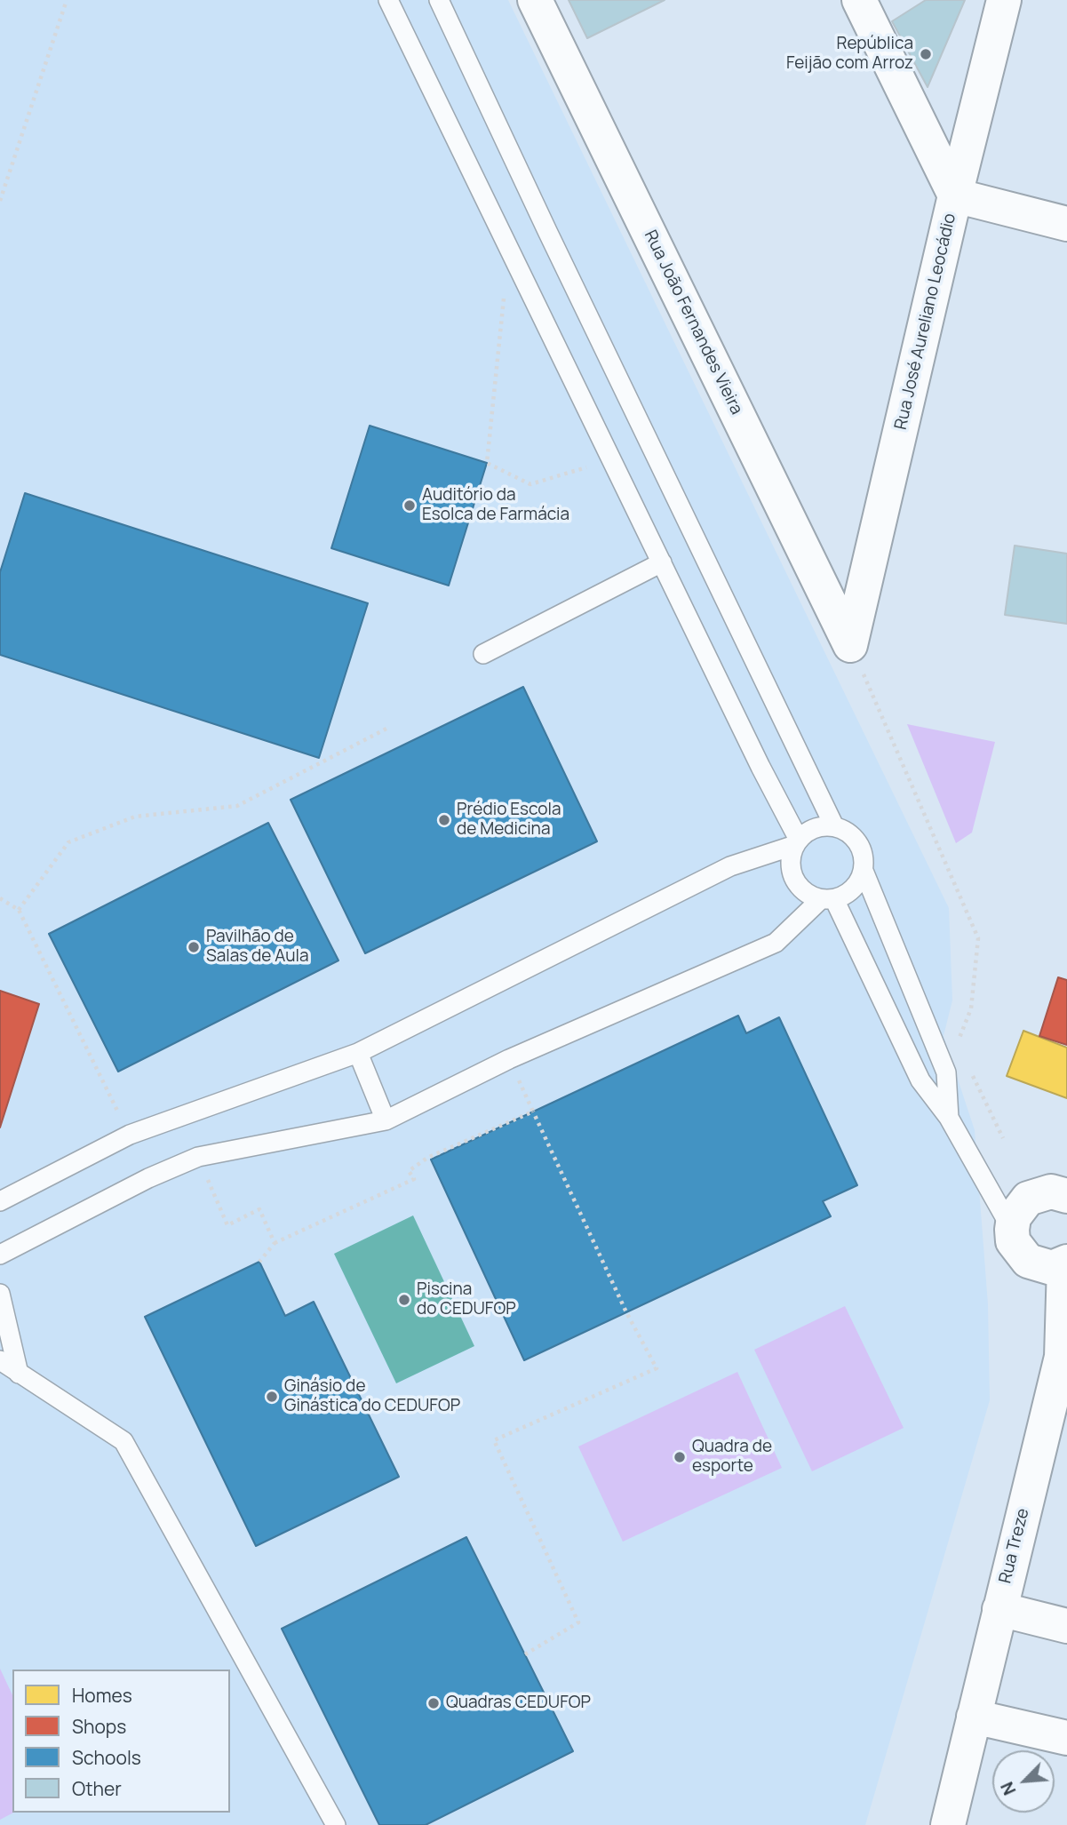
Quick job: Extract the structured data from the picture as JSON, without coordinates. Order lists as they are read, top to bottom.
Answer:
{
  "streets": {
    "street": ["Rua José Aureliano Leocádio", "Rua João Fernandes Vieira", "Rua Treze"]
  },
  "crossings": [
    ["Rua José Aureliano Leocádio", "Rua João Fernandes Vieira"]
  ],
  "places": [
    "República Feijão com Arroz",
    "Auditório da Esolca de Farmácia",
    "Prédio Escola de Medicina",
    "Pavilhão de Salas de Aula",
    "Piscina do CEDUFOP",
    "Ginásio de Ginástica do CEDUFOP",
    "Quadra de esporte",
    "Quadras CEDUFOP"
  ],
  "legend": [
    "Homes",
    "Shops",
    "Schools",
    "Other"
  ],
  "north": "bottom left"
}
